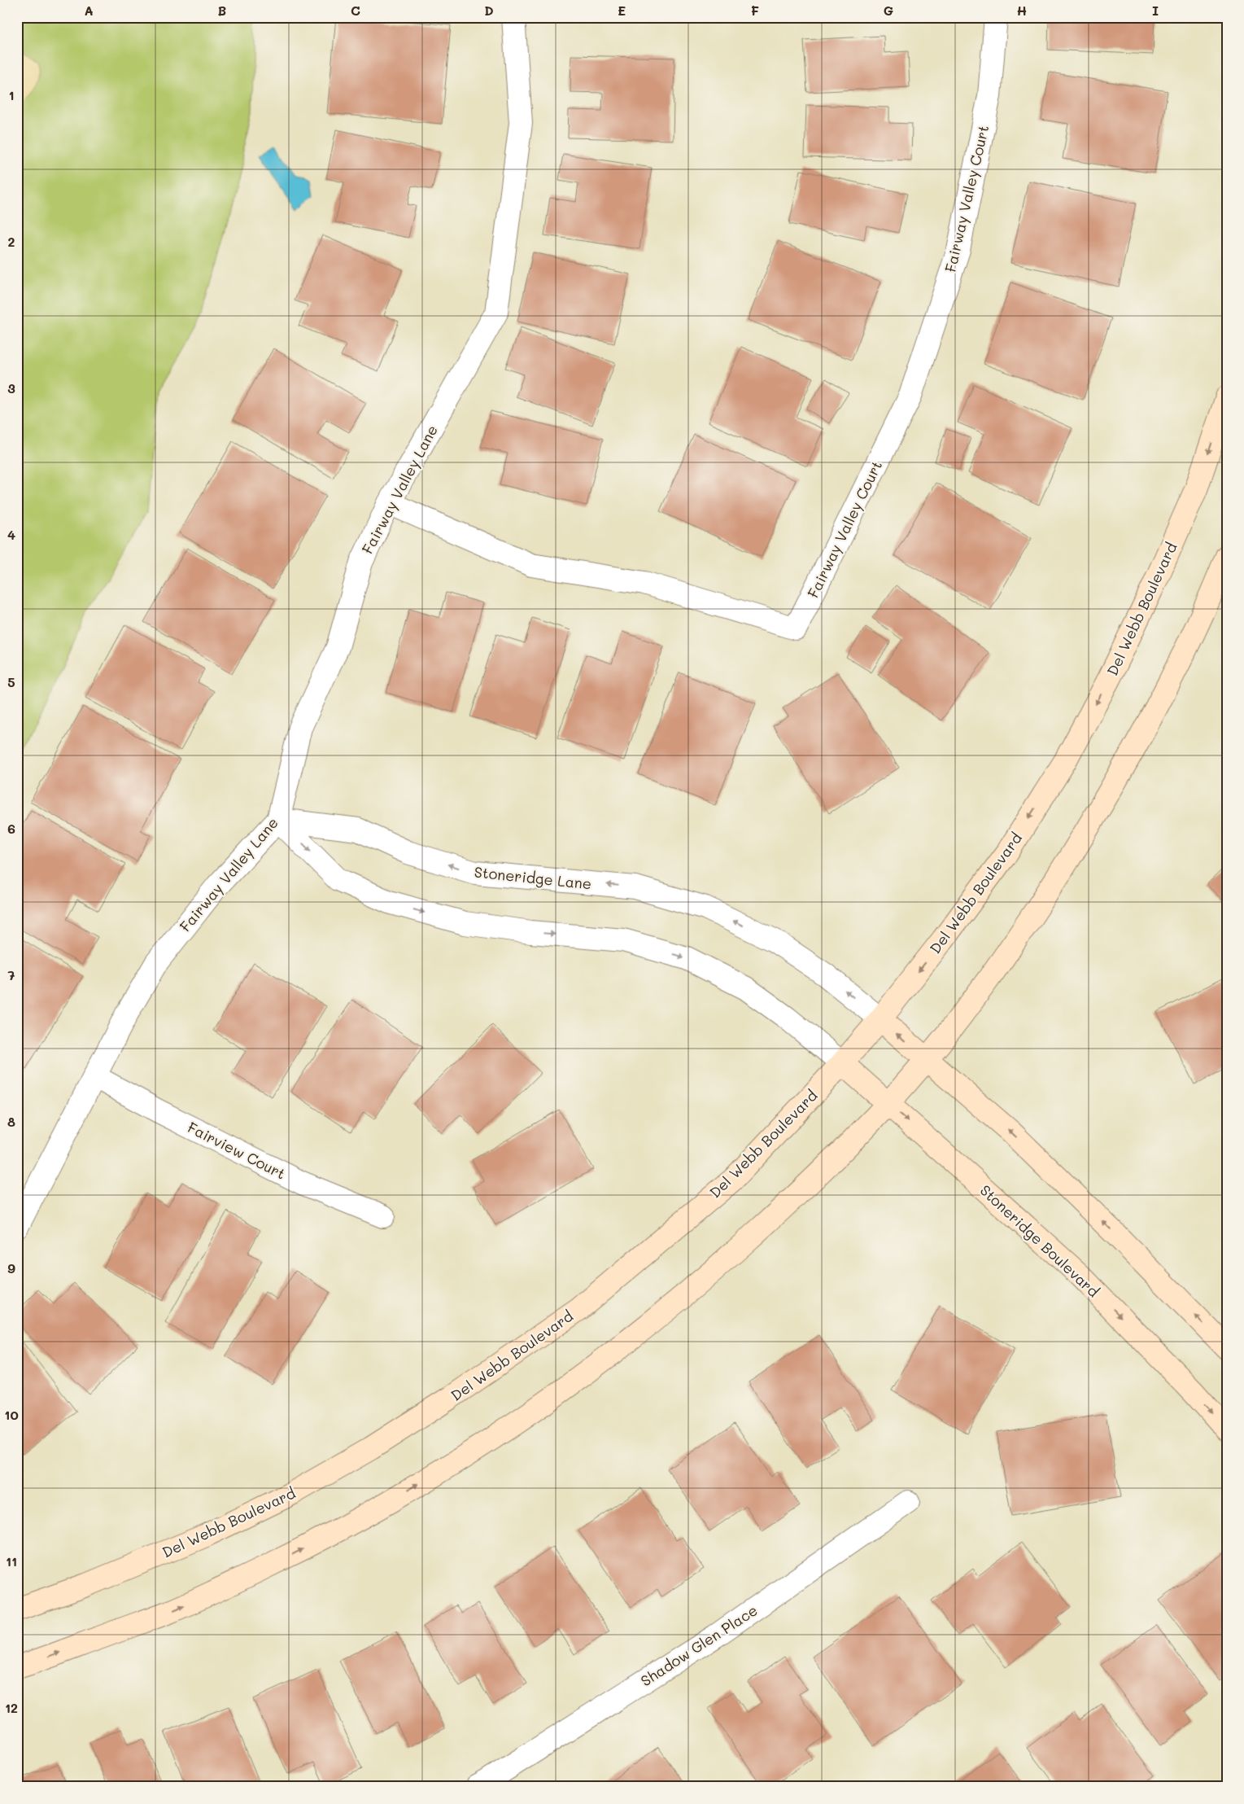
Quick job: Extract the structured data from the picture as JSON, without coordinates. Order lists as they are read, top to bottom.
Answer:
{
  "streets": {
    "street": [
      "Fairway Valley Court",
      "Fairway Valley Lane",
      "Del Webb Boulevard",
      "Stoneridge Lane",
      "Fairview Court",
      "Stoneridge Boulevard",
      "Shadow Glen Place"
    ]
  },
  "crossings": [
    ["Fairway Valley Court", "Fairway Valley Lane"],
    ["Fairway Valley Lane", "Stoneridge Lane"],
    ["Fairway Valley Lane", "Fairview Court"],
    ["Del Webb Boulevard", "Stoneridge Lane"],
    ["Del Webb Boulevard", "Stoneridge Boulevard"]
  ],
  "grid": {
    "columns": [
      "A",
      "B",
      "C",
      "D",
      "E",
      "F",
      "G",
      "H",
      "I"
    ],
    "rows": [
      "1",
      "2",
      "3",
      "4",
      "5",
      "6",
      "7",
      "8",
      "9",
      "10",
      "11",
      "12"
    ]
  }
}
